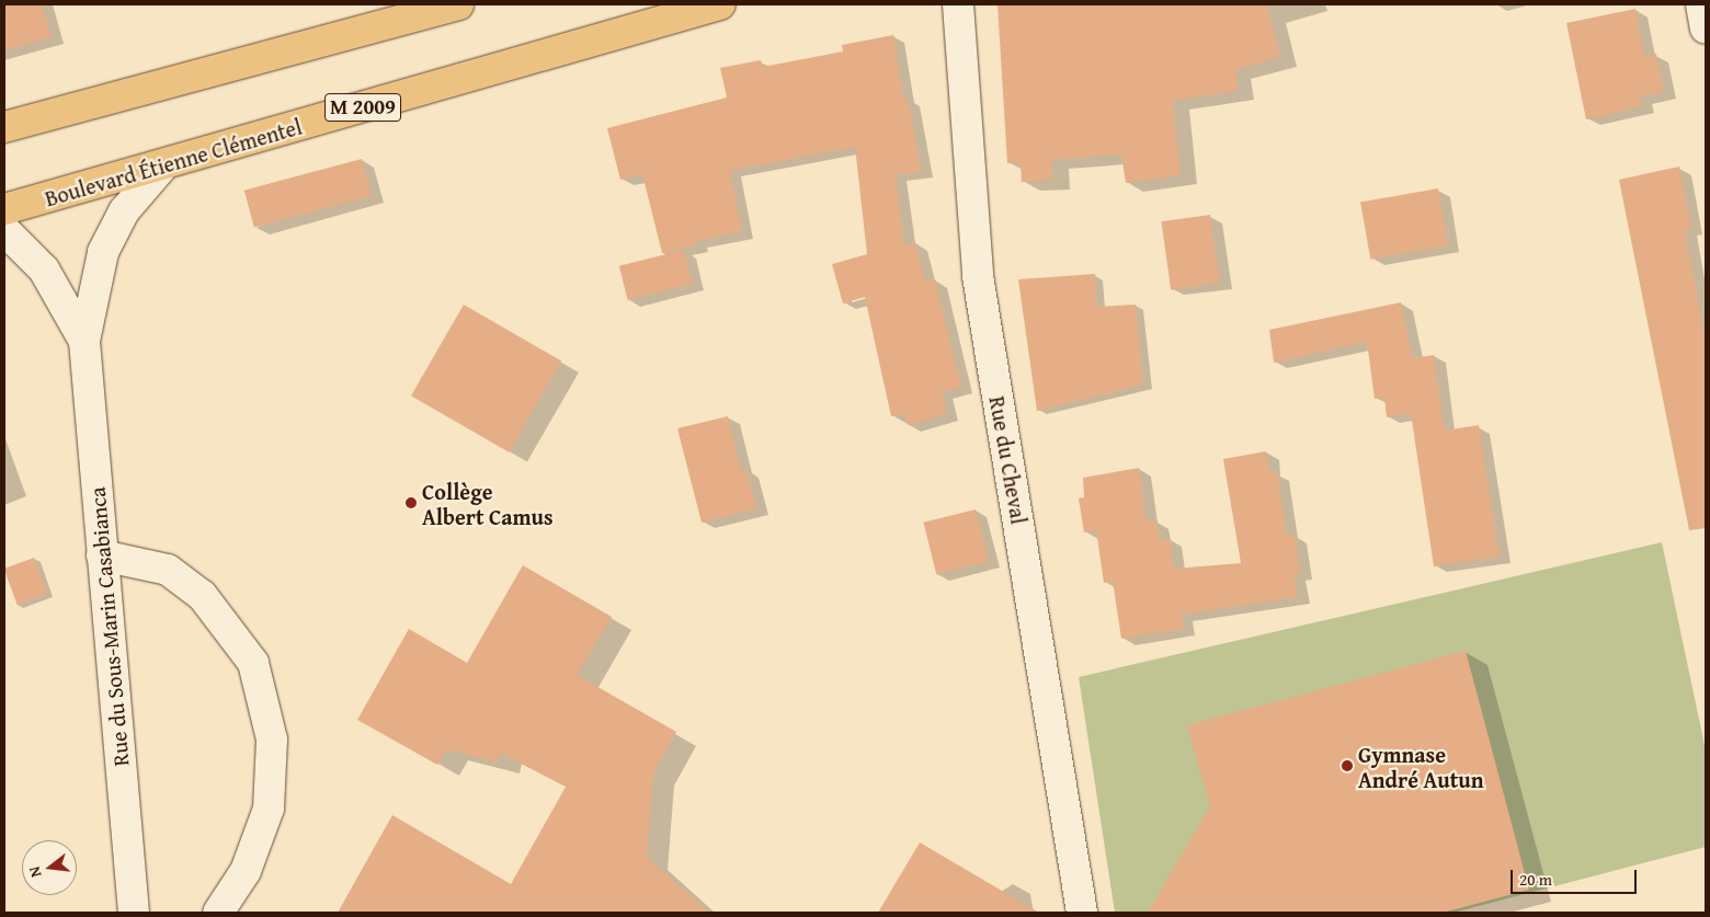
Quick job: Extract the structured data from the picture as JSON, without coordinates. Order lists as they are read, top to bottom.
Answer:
{
  "streets": {
    "main road": ["M 2009", "Boulevard Étienne Clémentel"],
    "street": ["Rue du Cheval", "Rue du Sous-Marin Casabianca"]
  },
  "crossings": [
    ["Boulevard Étienne Clémentel", "Rue du Sous-Marin Casabianca"]
  ],
  "places": ["Collège Albert Camus", "Gymnase André Autun"],
  "scale_bar": "20 m",
  "north": "left"
}
